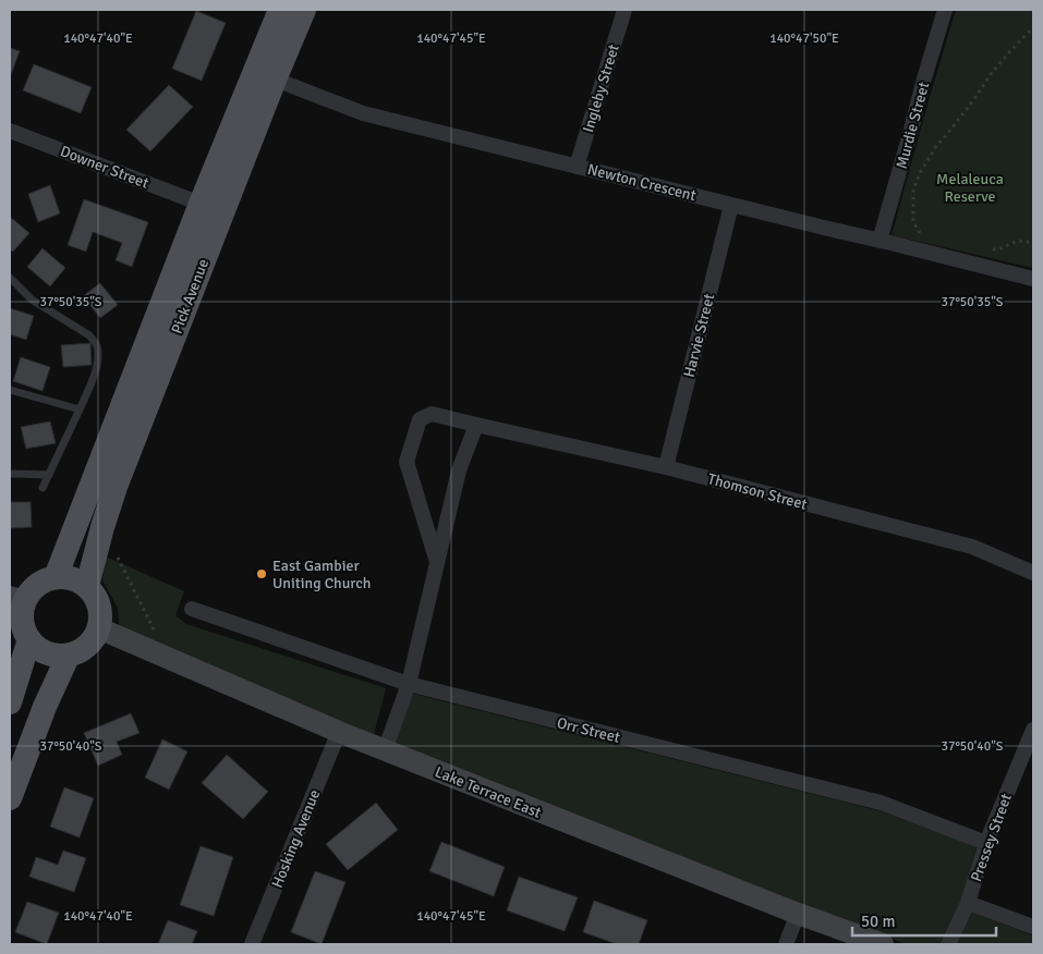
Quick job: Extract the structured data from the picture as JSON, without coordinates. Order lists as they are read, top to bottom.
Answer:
{
  "streets": {
    "main road": ["Pick Avenue"],
    "street": [
      "Ingleby Street",
      "Murdie Street",
      "Downer Street",
      "Newton Crescent",
      "Harvie Street",
      "Thomson Street",
      "Orr Street",
      "Lake Terrace East",
      "Pressey Street",
      "Hosking Avenue"
    ]
  },
  "crossings": [
    ["Ingleby Street", "Newton Crescent"],
    ["Murdie Street", "Newton Crescent"],
    ["Downer Street", "Pick Avenue"],
    ["Newton Crescent", "Pick Avenue"],
    ["Newton Crescent", "Harvie Street"],
    ["Pick Avenue", "Lake Terrace East"],
    ["Harvie Street", "Thomson Street"],
    ["Thomson Street", "Orr Street"],
    ["Thomson Street", "Lake Terrace East"],
    ["Orr Street", "Pressey Street"],
    ["Lake Terrace East", "Hosking Avenue"]
  ],
  "parks": ["Melaleuca Reserve"],
  "places": ["East Gambier Uniting Church"],
  "scale_bar": "50 m",
  "coordinates": [
    "140°47'40\"E",
    "140°47'45\"E",
    "140°47'50\"E",
    "37°50'35\"S",
    "37°50'40\"S"
  ]
}
